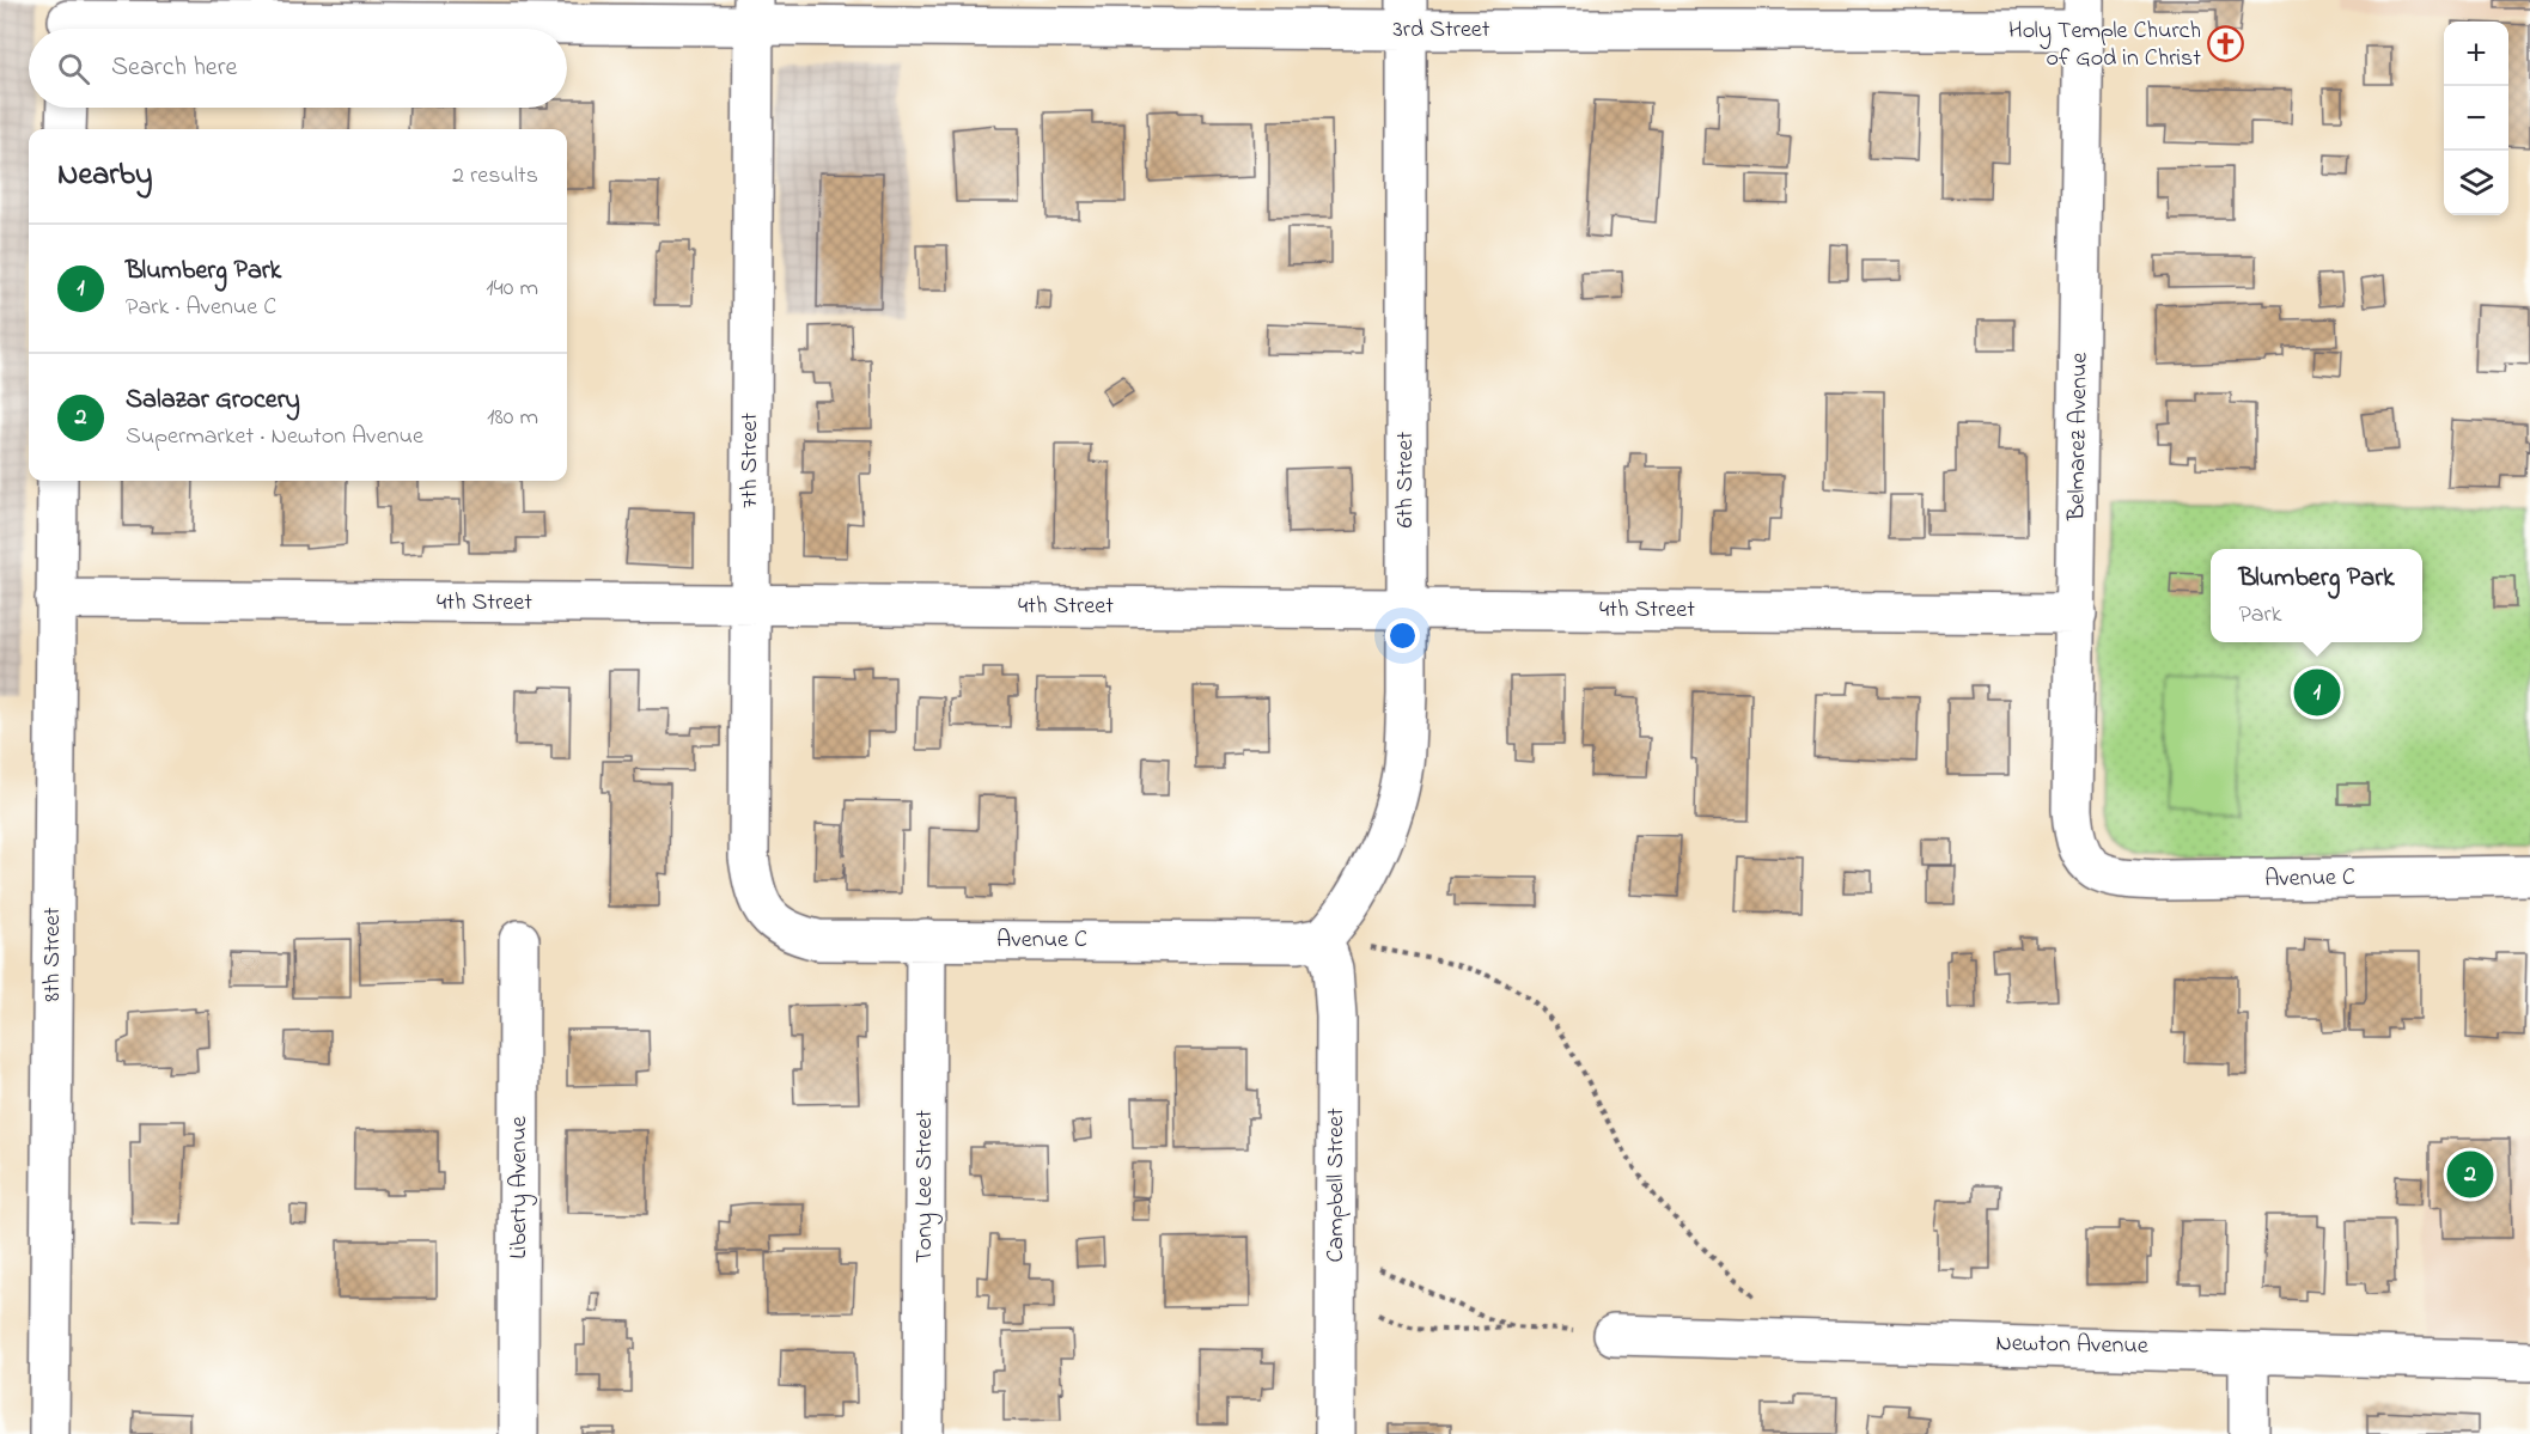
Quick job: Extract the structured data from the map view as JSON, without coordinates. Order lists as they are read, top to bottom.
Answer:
{
  "streets": {
    "street": [
      "3rd Street",
      "Belmarez Avenue",
      "7th Street",
      "6th Street",
      "4th Street",
      "Avenue C",
      "8th Street",
      "Campbell Street",
      "Tony Lee Street",
      "Liberty Avenue",
      "Newton Avenue"
    ]
  },
  "crossings": [
    ["3rd Street", "Belmarez Avenue"],
    ["3rd Street", "7th Street"],
    ["3rd Street", "6th Street"],
    ["Belmarez Avenue", "4th Street"],
    ["Belmarez Avenue", "Avenue C"],
    ["7th Street", "4th Street"],
    ["7th Street", "Avenue C"],
    ["6th Street", "4th Street"],
    ["6th Street", "Avenue C"],
    ["6th Street", "Campbell Street"],
    ["4th Street", "8th Street"],
    ["Avenue C", "Campbell Street"],
    ["Avenue C", "Tony Lee Street"]
  ],
  "places": {
    "church": ["Holy Temple Church of God in Christ"]
  },
  "page": {
    "map_buttons": ["+", "−"],
    "search": "Search here",
    "heading": ["Nearby", "2 results"],
    "list": [
      {
        "mark": "1",
        "name": "Blumberg Park",
        "note": "Park · Avenue C",
        "value": "140 m"
      },
      {
        "mark": "2",
        "name": "Salazar Grocery",
        "note": "Supermarket · Newton Avenue",
        "value": "180 m"
      }
    ],
    "popup": ["Blumberg Park", "Park"],
    "pins": ["1", "2"]
  }
}
